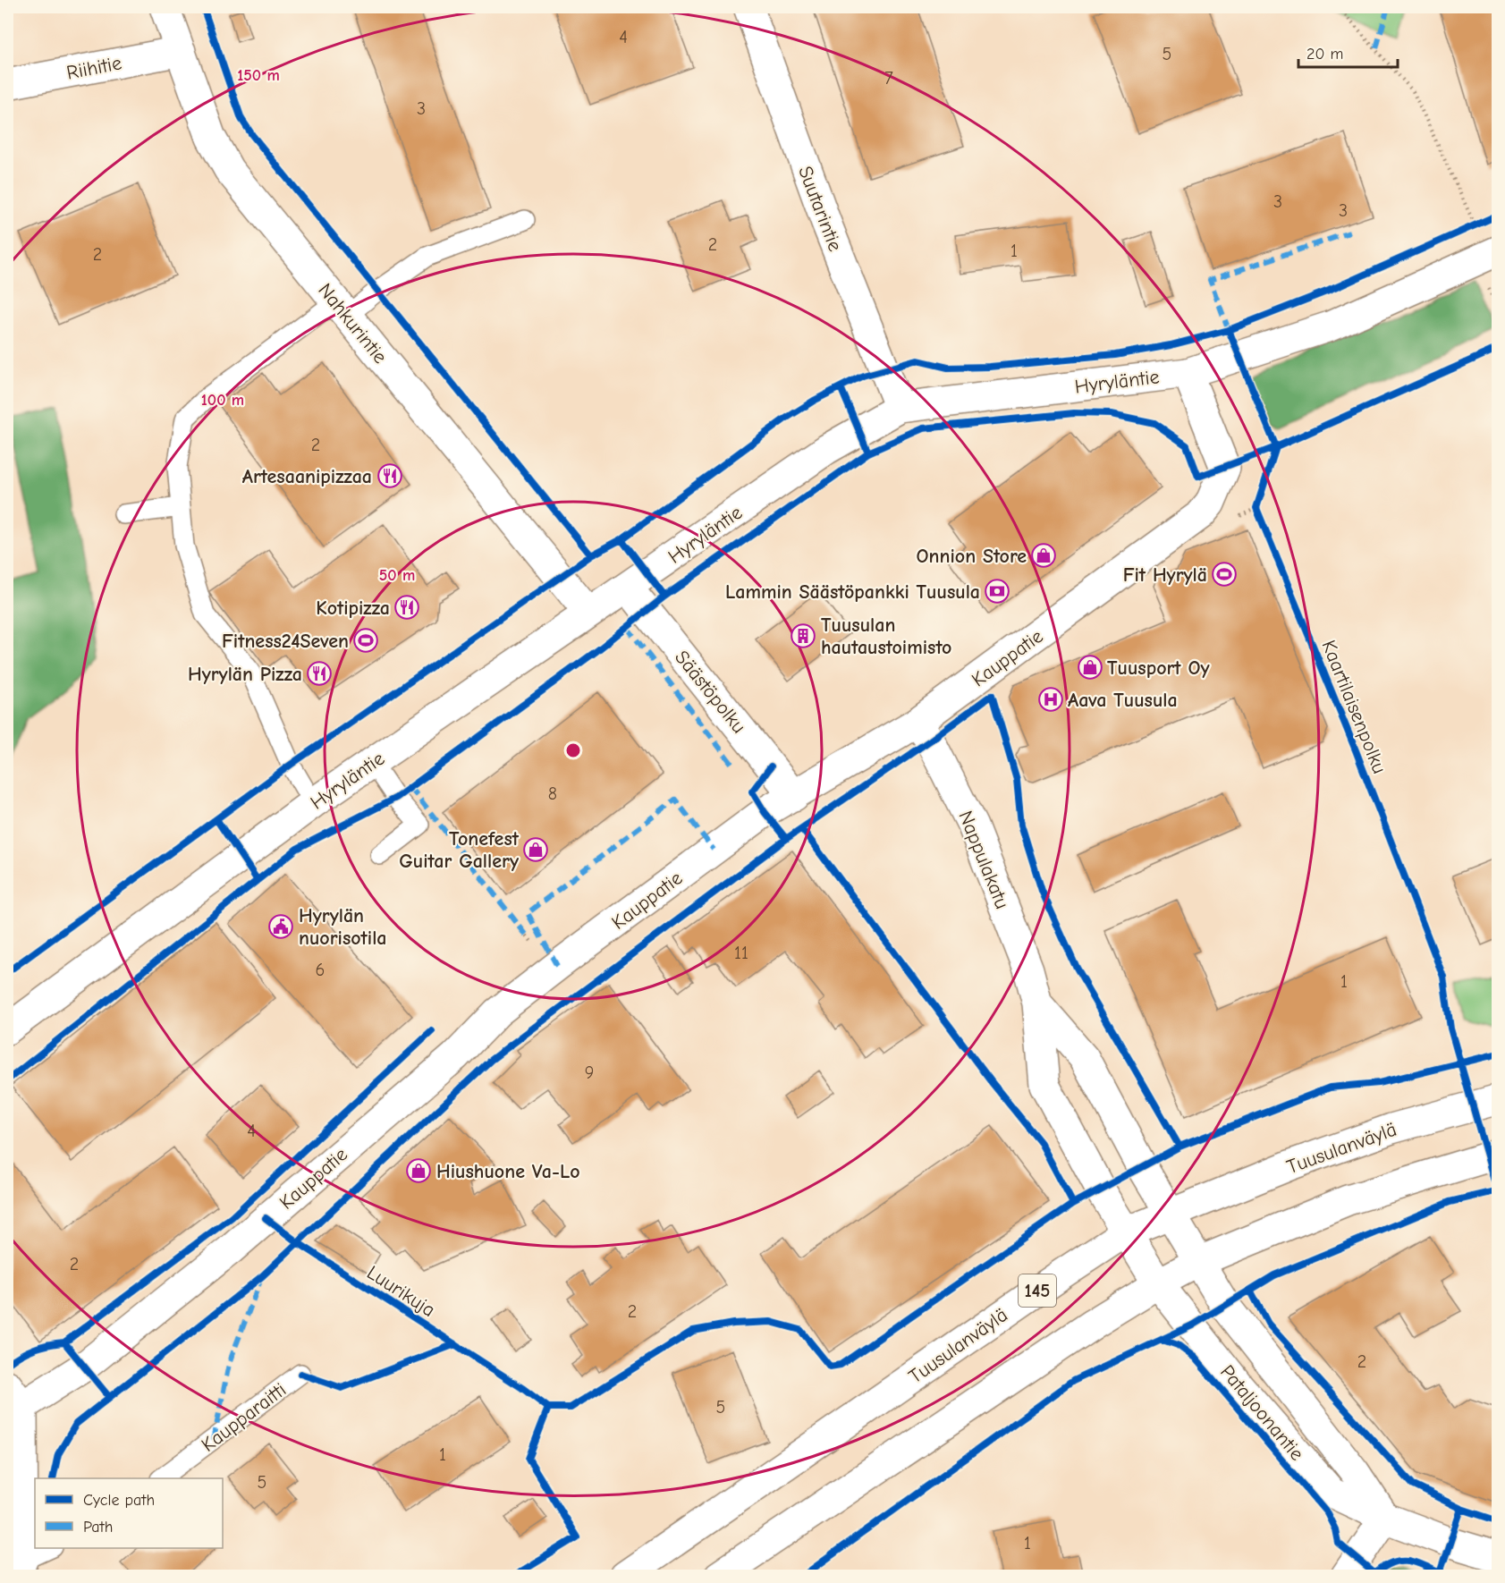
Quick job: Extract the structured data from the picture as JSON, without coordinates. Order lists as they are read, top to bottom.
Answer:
{
  "streets": {
    "street": [
      "Riihitie",
      "Suutarintie",
      "Nahkurintie",
      "Hyryläntie",
      "Kauppatie",
      "Säästöpolku",
      "Nappulakatu",
      "Tuusulanväylä",
      "145",
      "Pataljoonantie"
    ],
    "lane": ["Kaupparaitti"],
    "cycle path": ["Kaartilaisenpolku", "Luurikuja"]
  },
  "crossings": [
    ["Riihitie", "Nahkurintie"],
    ["Suutarintie", "Hyryläntie"],
    ["Nahkurintie", "Hyryläntie"],
    ["Hyryläntie", "Kauppatie"],
    ["Hyryläntie", "Säästöpolku"],
    ["Kauppatie", "Säästöpolku"],
    ["Kauppatie", "Nappulakatu"],
    ["Nappulakatu", "Tuusulanväylä"],
    ["Nappulakatu", "Pataljoonantie"]
  ],
  "places": {
    "restaurant": ["Artesaanipizzaa", "Kotipizza", "Hyrylän Pizza"],
    "shop": [
      "Onnion Store",
      "Tuusport Oy",
      "Tonefest Guitar Gallery",
      "Hiushuone Va-Lo"
    ],
    "sports": ["Fit Hyrylä", "Fitness24Seven"],
    "bank": ["Lammin Säästöpankki Tuusula"],
    "building": ["Tuusulan hautaustoimisto"],
    "hospital": ["Aava Tuusula"],
    "public building": ["Hyrylän nuorisotila"]
  },
  "house_numbers": [
    "4",
    "5",
    "7",
    "3",
    "3",
    "3",
    "2",
    "1",
    "2",
    "2",
    "8",
    "11",
    "6",
    "1",
    "9",
    "4",
    "2",
    "2",
    "2",
    "5",
    "1",
    "5",
    "1"
  ],
  "legend": ["Cycle path", "Path"],
  "scale_bar": "20 m",
  "rings": ["150 m", "100 m", "50 m"]
}
